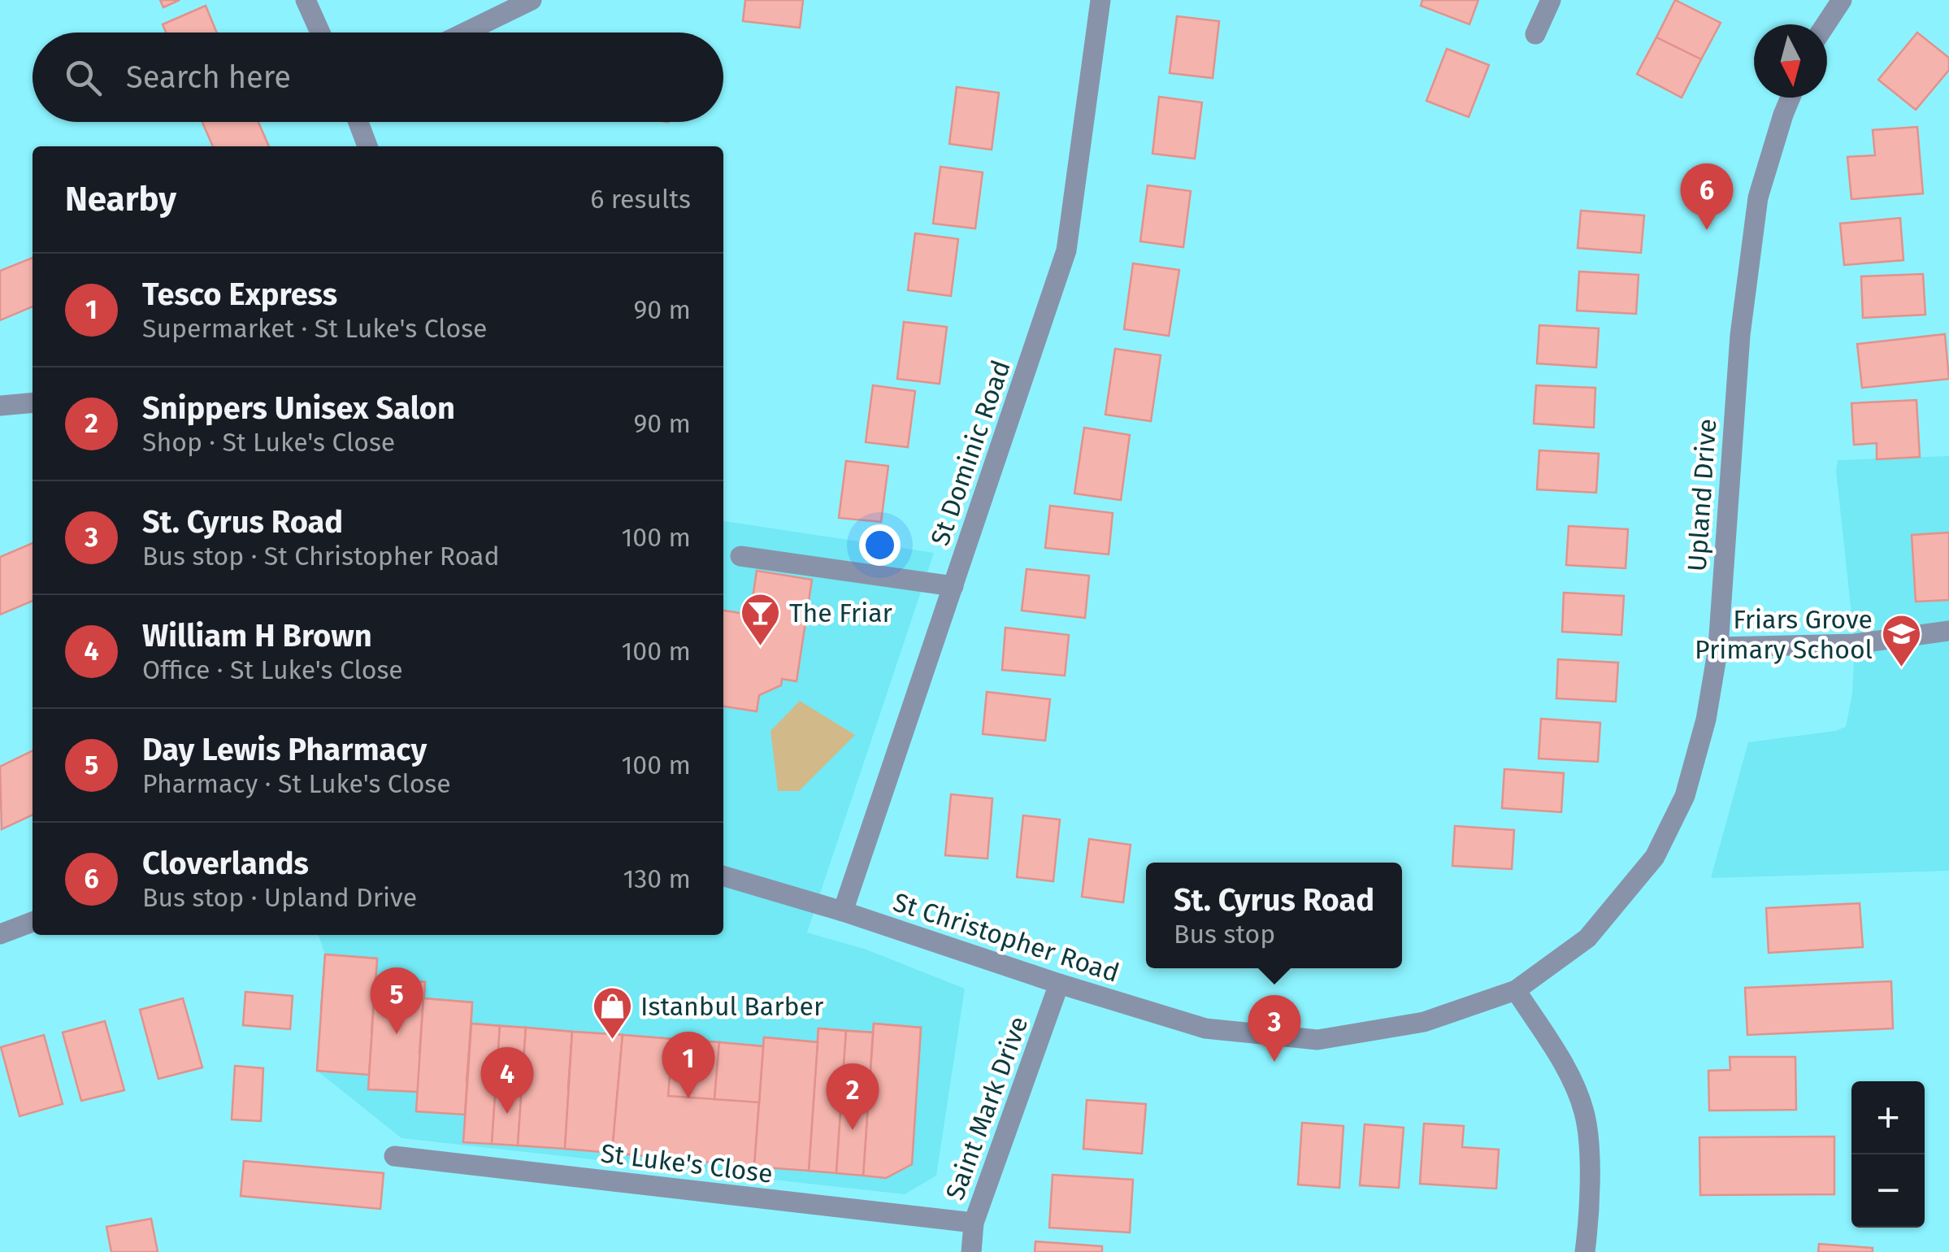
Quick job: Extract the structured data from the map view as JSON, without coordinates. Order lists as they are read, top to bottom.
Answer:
{
  "streets": {
    "street": [
      "St Dominic Road",
      "Upland Drive",
      "St Christopher Road",
      "Saint Mark Drive",
      "St Luke's Close"
    ]
  },
  "crossings": [
    ["St Dominic Road", "St Christopher Road"],
    ["Upland Drive", "St Christopher Road"],
    ["St Christopher Road", "Saint Mark Drive"],
    ["Saint Mark Drive", "St Luke's Close"]
  ],
  "places": {
    "bar": ["The Friar"],
    "school or university": ["Friars Grove Primary School"],
    "shop": ["Istanbul Barber"]
  },
  "north": "bottom",
  "page": {
    "search": "Search here",
    "heading": ["Nearby", "6 results"],
    "pins": [
      "6",
      "5",
      "3",
      "1",
      "4",
      "2"
    ],
    "list": [
      {
        "mark": "1",
        "name": "Tesco Express",
        "note": "Supermarket · St Luke's Close",
        "value": "90 m"
      },
      {
        "mark": "2",
        "name": "Snippers Unisex Salon",
        "note": "Shop · St Luke's Close",
        "value": "90 m"
      },
      {
        "mark": "3",
        "name": "St. Cyrus Road",
        "note": "Bus stop · St Christopher Road",
        "value": "100 m"
      },
      {
        "mark": "4",
        "name": "William H Brown",
        "note": "Office · St Luke's Close",
        "value": "100 m"
      },
      {
        "mark": "5",
        "name": "Day Lewis Pharmacy",
        "note": "Pharmacy · St Luke's Close",
        "value": "100 m"
      },
      {
        "mark": "6",
        "name": "Cloverlands",
        "note": "Bus stop · Upland Drive",
        "value": "130 m"
      }
    ],
    "popup": ["St. Cyrus Road", "Bus stop"],
    "map_buttons": ["+", "−"]
  }
}
